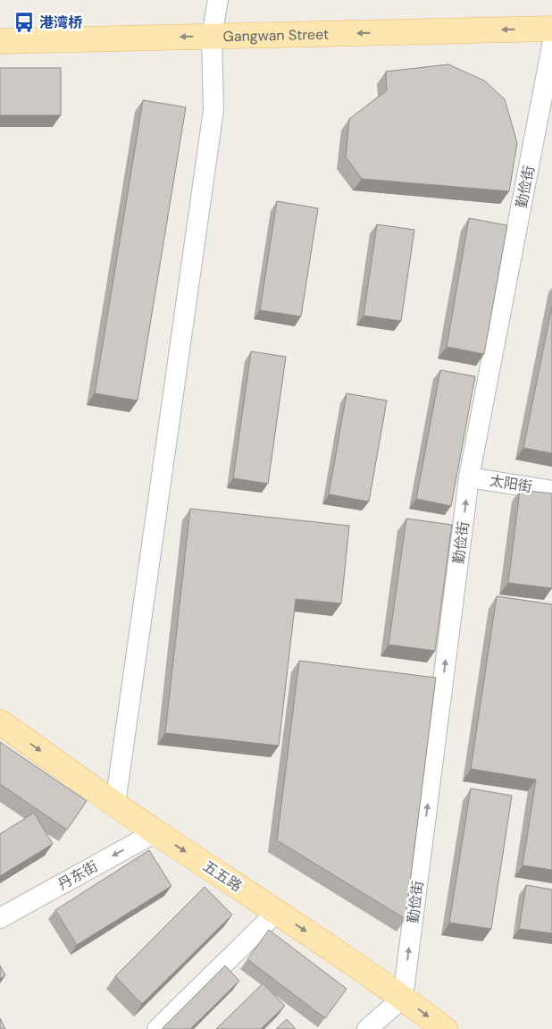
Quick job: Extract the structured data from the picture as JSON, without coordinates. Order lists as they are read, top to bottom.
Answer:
{
  "streets": {
    "main road": ["Gangwan Street", "五五路"],
    "street": ["勤俭街", "太阳街", "丹东街"]
  },
  "crossings": [
    ["勤俭街", "太阳街"],
    ["勤俭街", "五五路"],
    ["丹东街", "五五路"]
  ],
  "one_way": ["Gangwan Street", "勤俭街", "五五路"],
  "places": {
    "bus stop": ["港湾桥"]
  }
}
